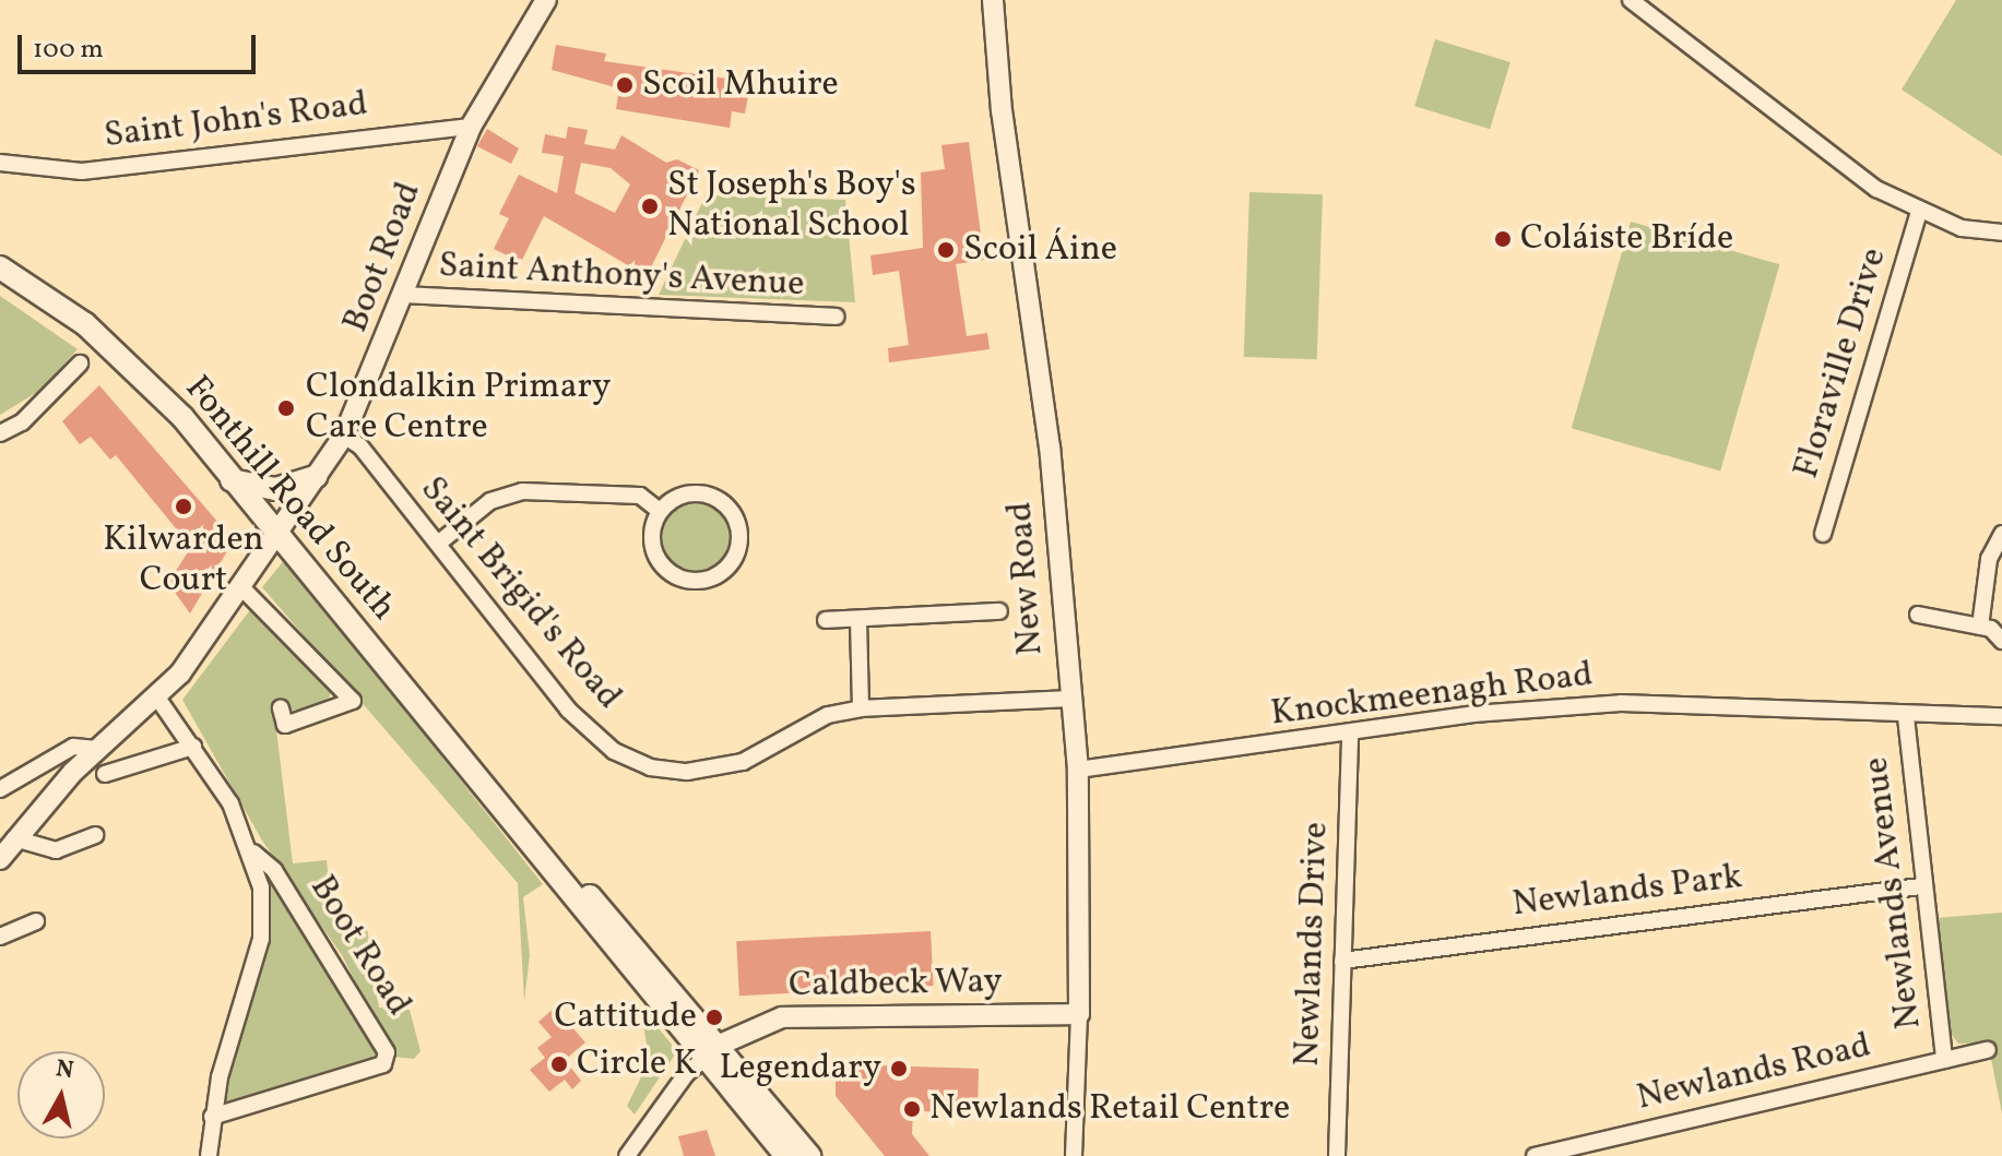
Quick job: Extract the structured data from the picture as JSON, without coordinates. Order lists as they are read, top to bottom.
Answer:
{
  "streets": {
    "main road": ["Fonthill Road South"],
    "street": [
      "Saint John's Road",
      "Boot Road",
      "Saint Anthony's Avenue",
      "Floraville Drive",
      "New Road",
      "Saint Brigid's Road",
      "Knockmeenagh Road",
      "Newlands Park",
      "Newlands Avenue",
      "Newlands Drive",
      "Caldbeck Way",
      "Newlands Road"
    ]
  },
  "crossings": [
    ["Saint John's Road", "Boot Road"],
    ["Boot Road", "Saint Anthony's Avenue"],
    ["Boot Road", "Fonthill Road South"],
    ["Boot Road", "Saint Brigid's Road"],
    ["Fonthill Road South", "Caldbeck Way"],
    ["New Road", "Saint Brigid's Road"],
    ["New Road", "Knockmeenagh Road"],
    ["New Road", "Caldbeck Way"],
    ["Knockmeenagh Road", "Newlands Avenue"],
    ["Knockmeenagh Road", "Newlands Drive"],
    ["Newlands Park", "Newlands Avenue"],
    ["Newlands Park", "Newlands Drive"],
    ["Newlands Avenue", "Newlands Road"]
  ],
  "places": [
    "Scoil Mhuire",
    "St Joseph's Boy's National School",
    "Coláiste Bríde",
    "Scoil Áine",
    "Clondalkin Primary Care Centre",
    "Kilwarden Court",
    "Cattitude",
    "Circle K",
    "Legendary",
    "Newlands Retail Centre"
  ],
  "scale_bar": "100 m",
  "north": "top"
}
